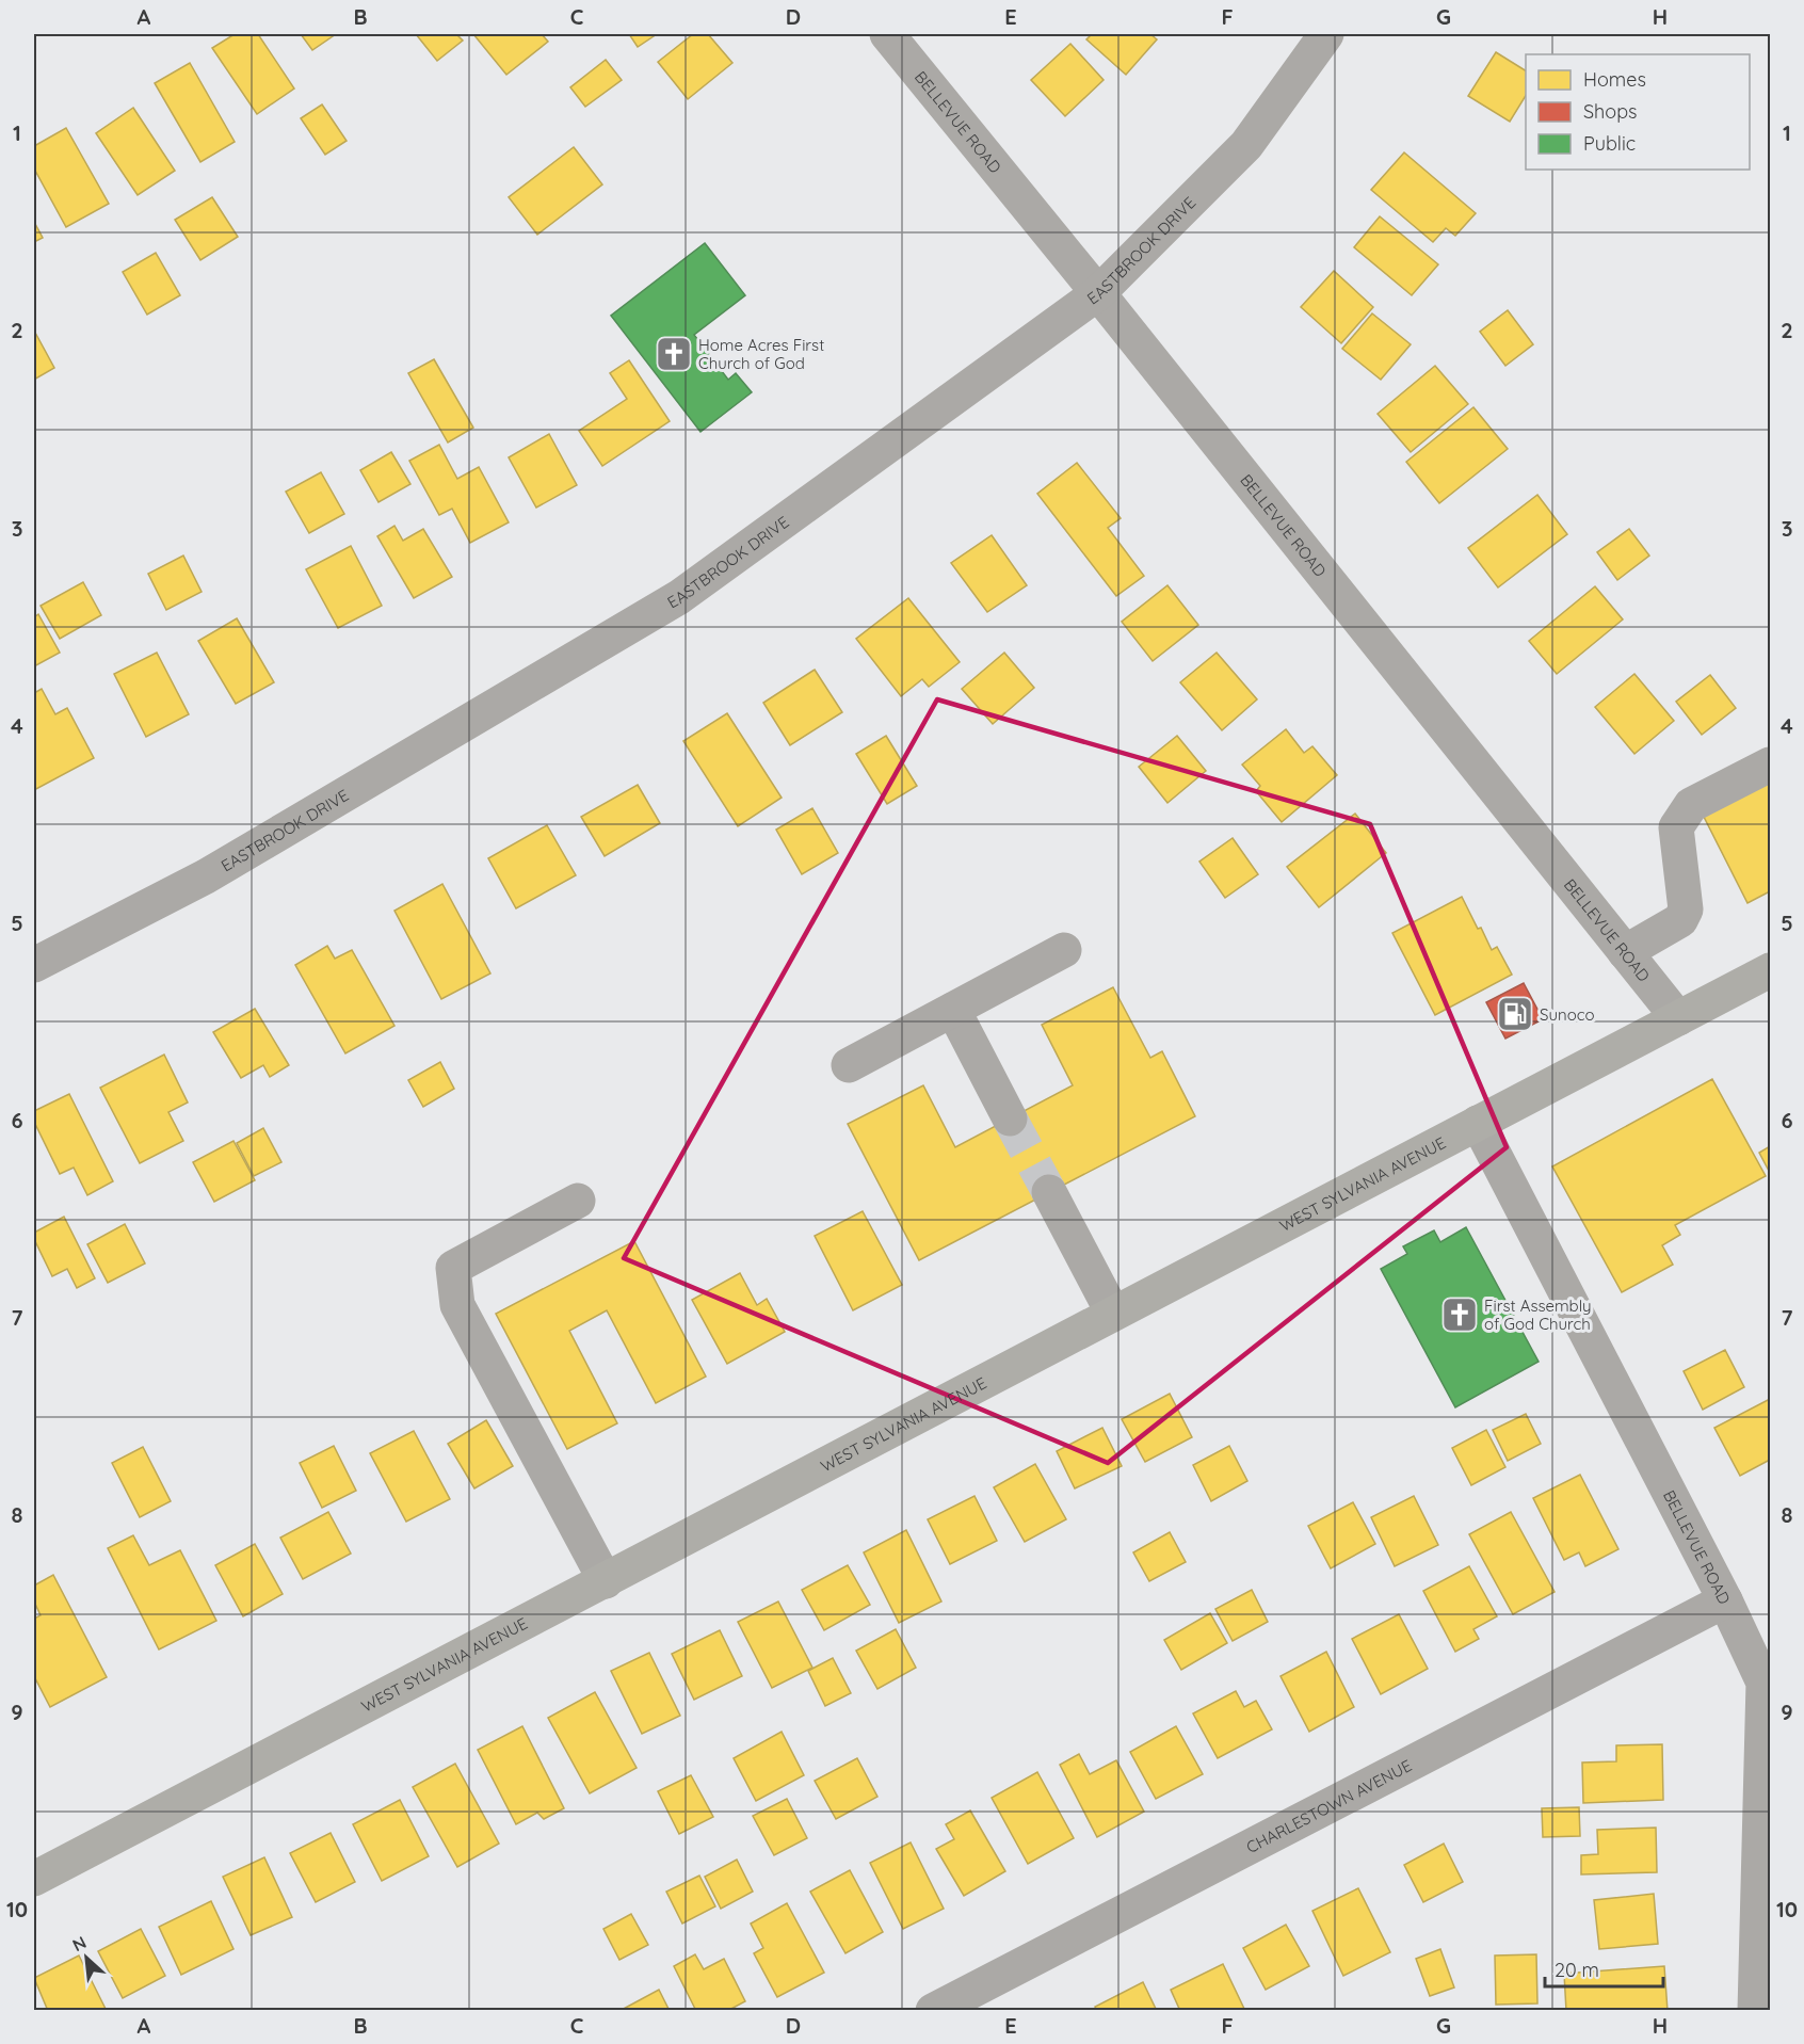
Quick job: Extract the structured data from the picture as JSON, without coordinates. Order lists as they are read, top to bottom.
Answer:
{
  "streets": {
    "main road": ["WEST SYLVANIA AVENUE"],
    "street": ["BELLEVUE ROAD", "EASTBROOK DRIVE", "CHARLESTOWN AVENUE"]
  },
  "crossings": [
    ["BELLEVUE ROAD", "EASTBROOK DRIVE"],
    ["BELLEVUE ROAD", "WEST SYLVANIA AVENUE"],
    ["BELLEVUE ROAD", "CHARLESTOWN AVENUE"]
  ],
  "places": {
    "church": ["Home Acres First Church of God", "First Assembly of God Church"],
    "fuel station": ["Sunoco"]
  },
  "legend": ["Homes", "Shops", "Public"],
  "scale_bar": "20 m",
  "north": "top left",
  "grid": {
    "columns": [
      "A",
      "B",
      "C",
      "D",
      "E",
      "F",
      "G",
      "H"
    ],
    "rows": [
      "1",
      "2",
      "3",
      "4",
      "5",
      "6",
      "7",
      "8",
      "9",
      "10"
    ]
  }
}
